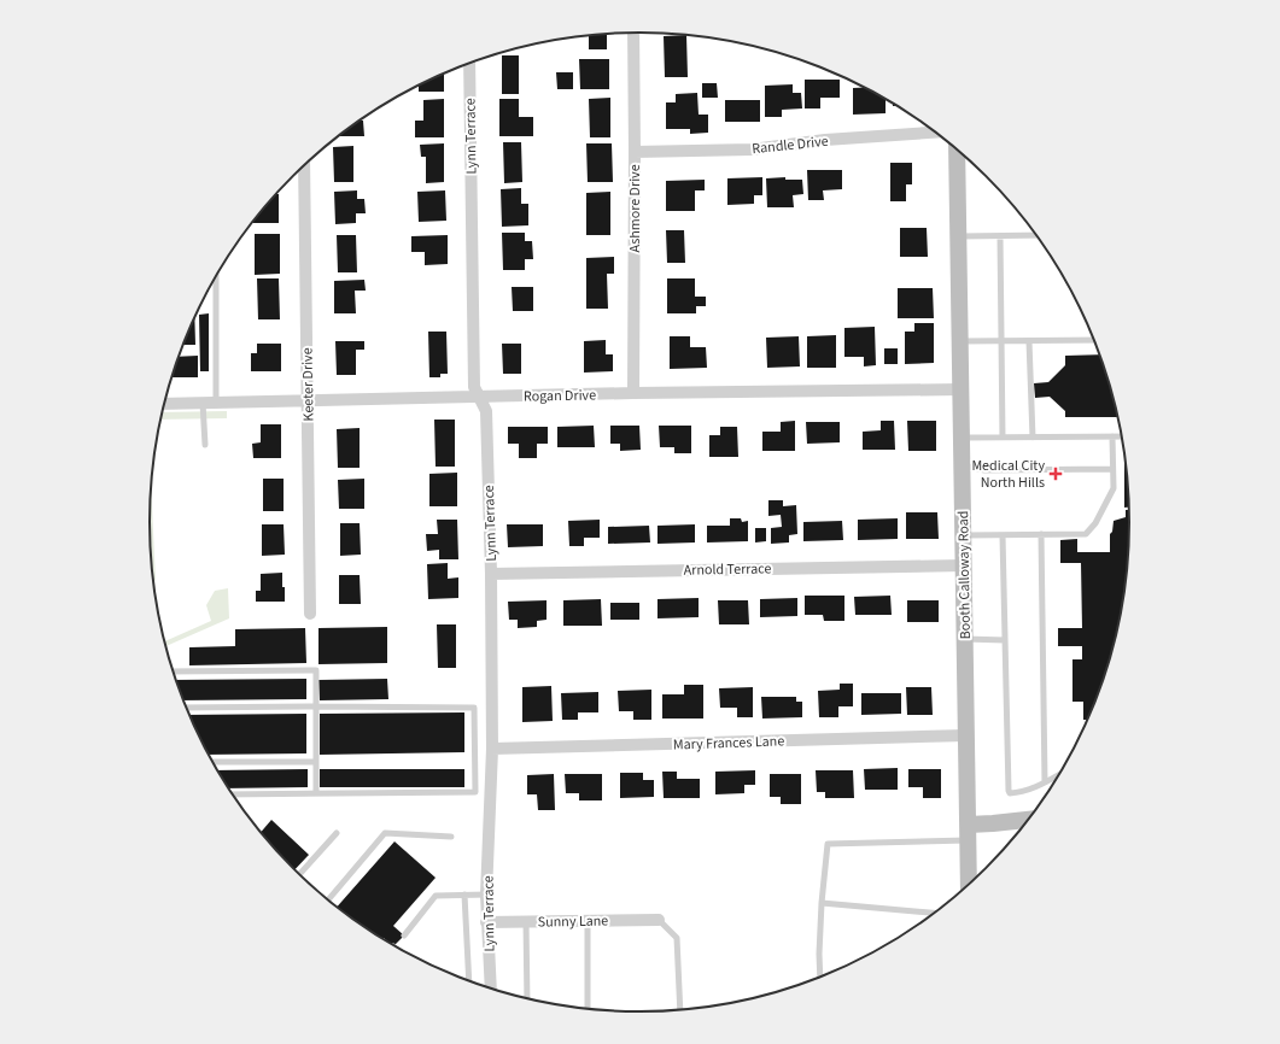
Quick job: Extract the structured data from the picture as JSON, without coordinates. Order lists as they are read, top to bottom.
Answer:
{
  "streets": {
    "street": [
      "Lynn Terrace",
      "Randle Drive",
      "Ashmore Drive",
      "Keeter Drive",
      "Rogan Drive",
      "Arnold Terrace",
      "Booth Calloway Road",
      "Mary Frances Lane",
      "Sunny Lane"
    ]
  },
  "crossings": [
    ["Lynn Terrace", "Rogan Drive"],
    ["Lynn Terrace", "Arnold Terrace"],
    ["Lynn Terrace", "Mary Frances Lane"],
    ["Lynn Terrace", "Sunny Lane"],
    ["Randle Drive", "Ashmore Drive"],
    ["Ashmore Drive", "Rogan Drive"],
    ["Keeter Drive", "Rogan Drive"],
    ["Rogan Drive", "Booth Calloway Road"],
    ["Arnold Terrace", "Booth Calloway Road"],
    ["Booth Calloway Road", "Mary Frances Lane"]
  ],
  "places": {
    "health": ["Medical City North Hills"]
  }
}
